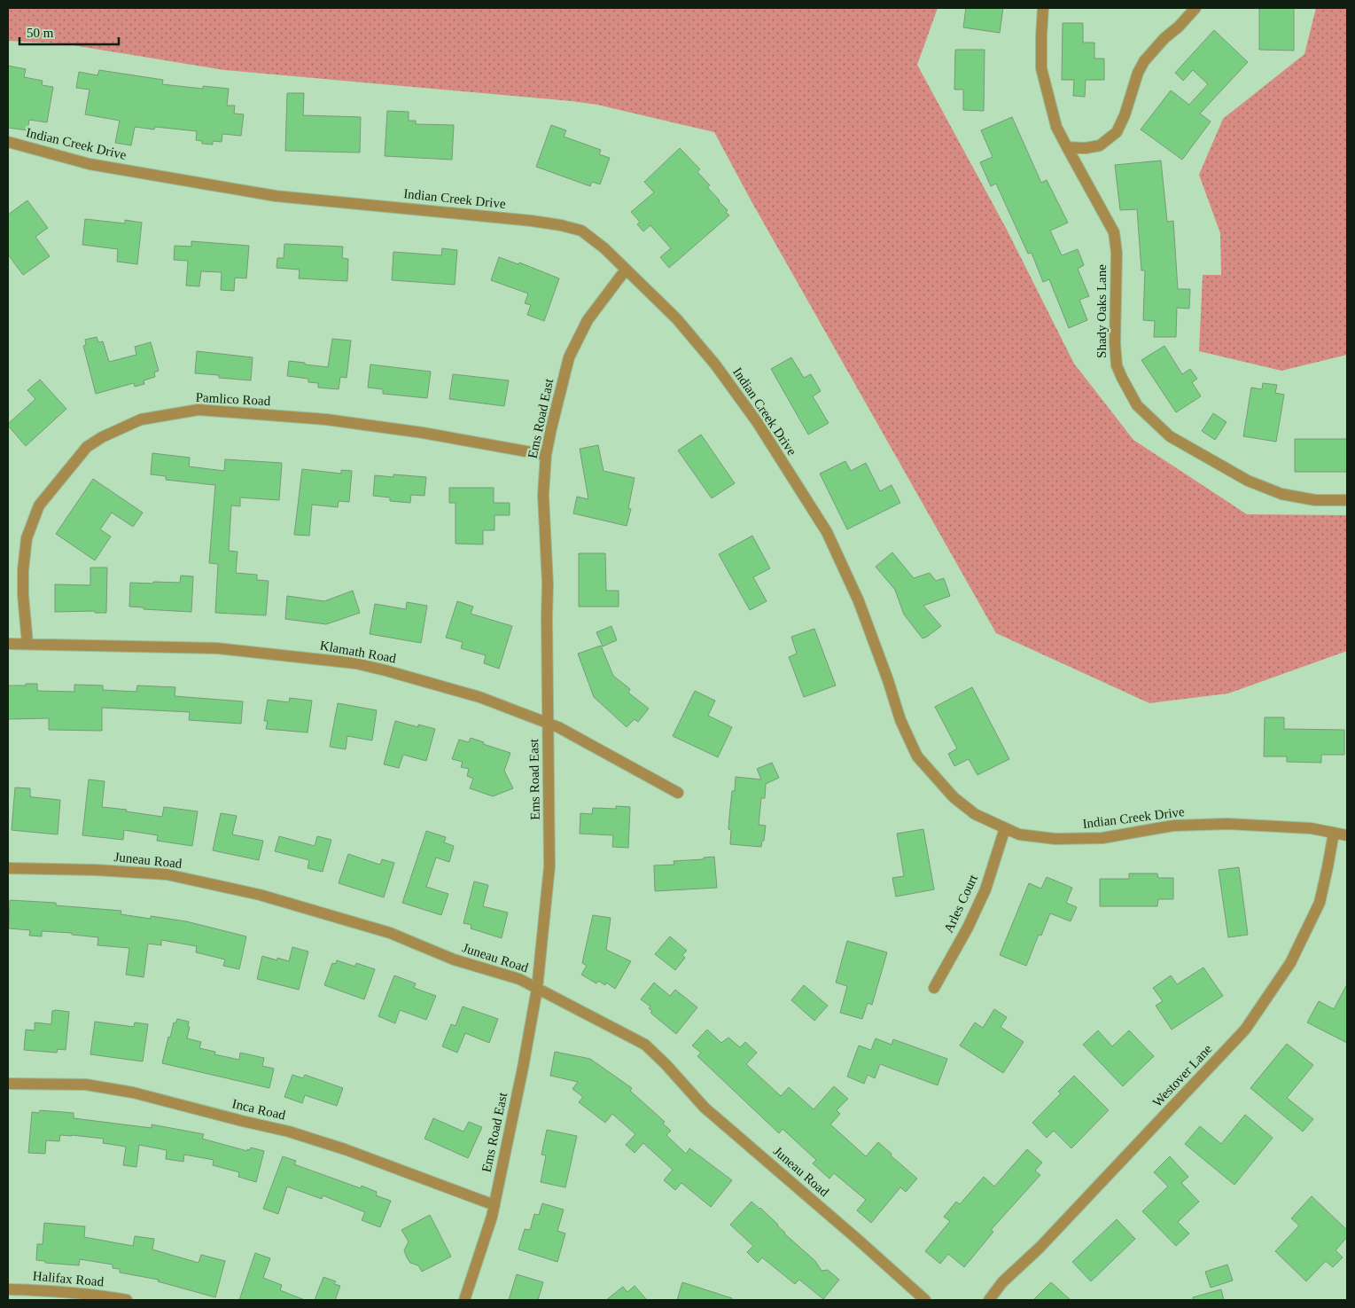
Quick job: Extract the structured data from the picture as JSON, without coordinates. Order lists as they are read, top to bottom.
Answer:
{
  "streets": {
    "street": [
      "Indian Creek Drive",
      "Shady Oaks Lane",
      "Pamlico Road",
      "Ems Road East",
      "Klamath Road",
      "Juneau Road",
      "Arles Court",
      "Westover Lane",
      "Inca Road",
      "Halifax Road"
    ]
  },
  "crossings": [
    ["Indian Creek Drive", "Ems Road East"],
    ["Indian Creek Drive", "Arles Court"],
    ["Indian Creek Drive", "Westover Lane"],
    ["Pamlico Road", "Ems Road East"],
    ["Pamlico Road", "Klamath Road"],
    ["Ems Road East", "Klamath Road"],
    ["Ems Road East", "Juneau Road"],
    ["Ems Road East", "Inca Road"]
  ],
  "scale_bar": "50 m"
}
